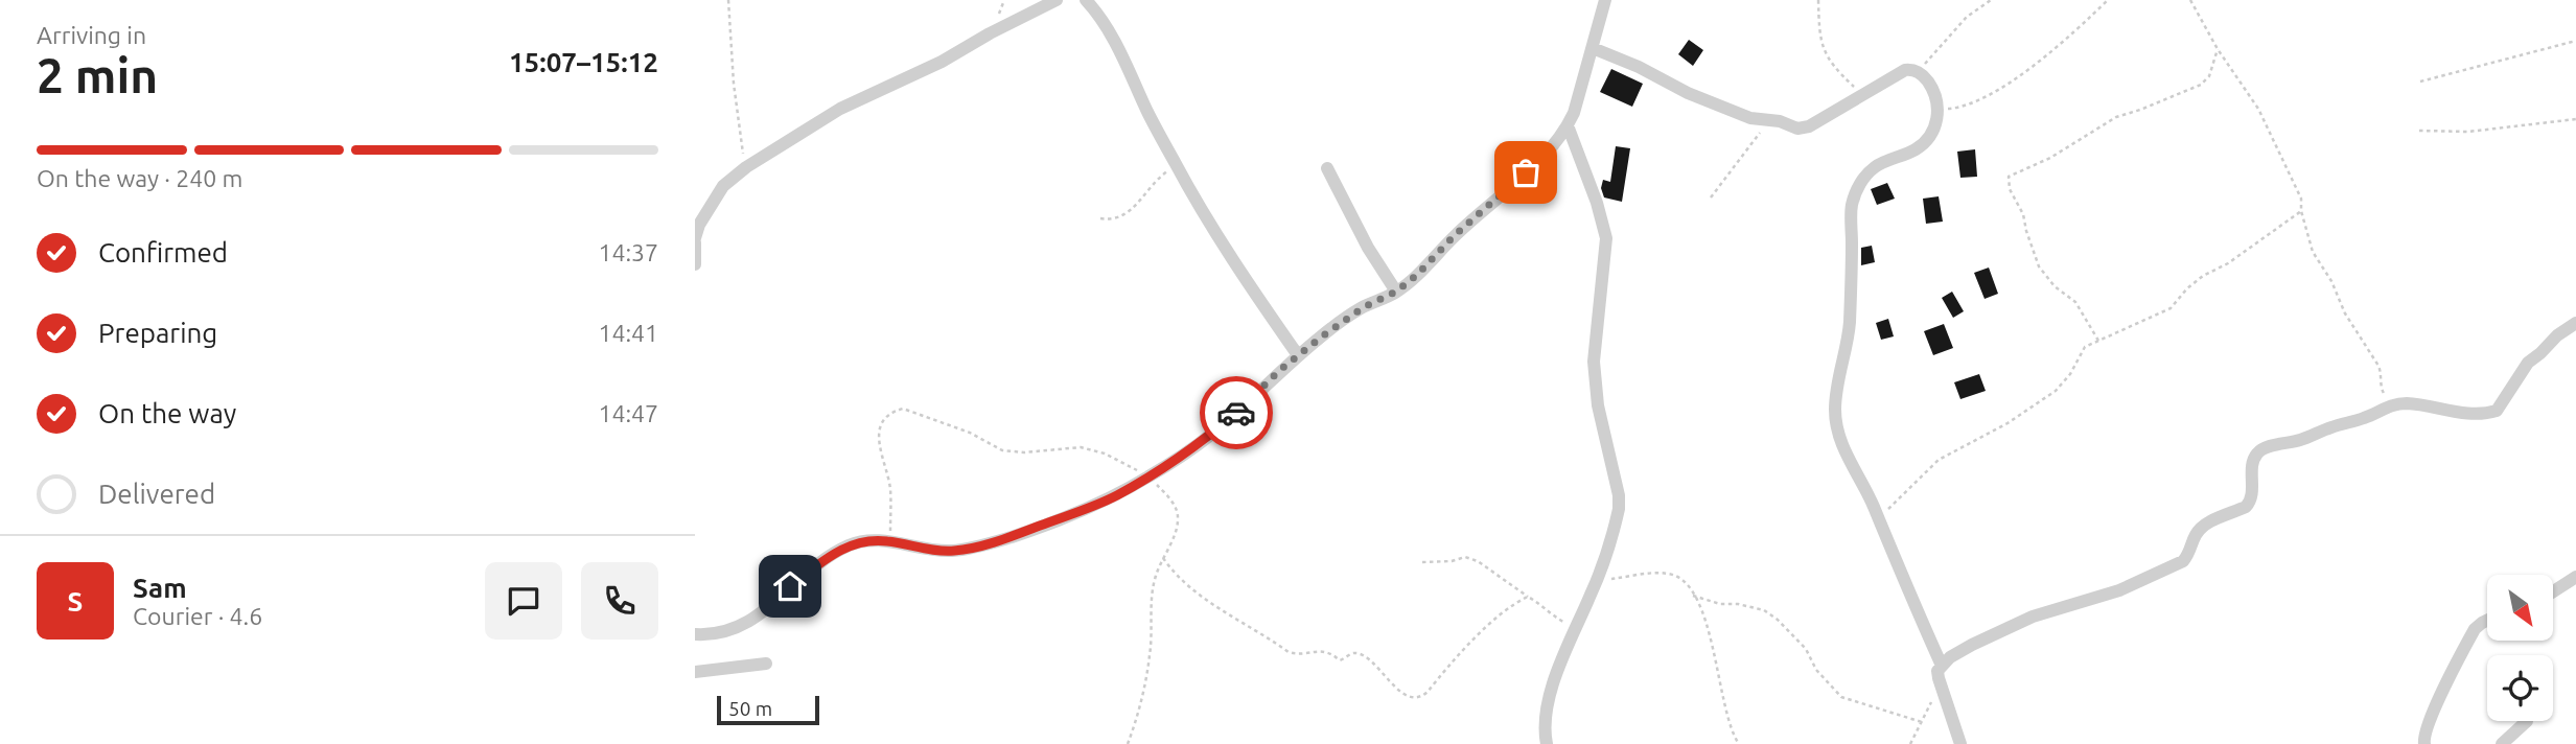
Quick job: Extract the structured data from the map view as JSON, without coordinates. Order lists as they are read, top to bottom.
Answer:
{
  "scale_bar": "50 m",
  "north": "bottom right",
  "page": {
    "heading": ["2 min", "Arriving in", "15:07–15:12"],
    "panel": ["Sam", "Courier · 4.6"],
    "bar": "On the way · 240 m",
    "list": [
      ["Confirmed", "14:37"],
      ["Preparing", "14:41"],
      ["On the way", "14:47"],
      "Delivered"
    ],
    "round": "S",
    "scale": "50 m"
  }
}
